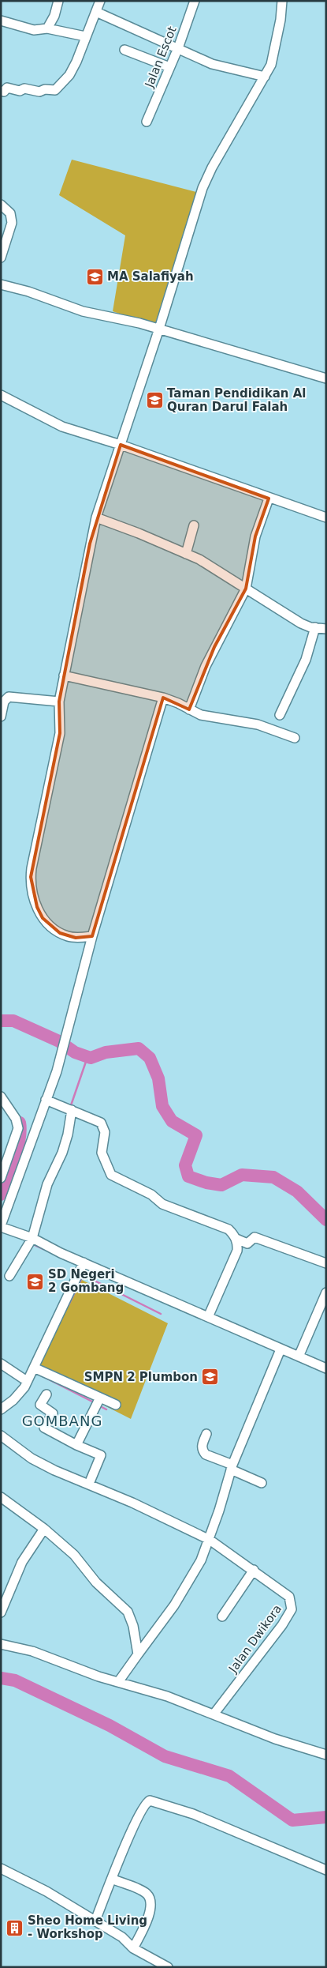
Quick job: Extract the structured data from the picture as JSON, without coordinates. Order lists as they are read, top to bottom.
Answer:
{
  "streets": {
    "street": ["Jalan Escot", "Jalan Dwikora"]
  },
  "districts": ["GOMBANG"],
  "places": {
    "school or university": [
      "MA Salafiyah",
      "Taman Pendidikan Al Quran Darul Falah",
      "SD Negeri 2 Gombang",
      "SMPN 2 Plumbon"
    ],
    "building": ["Sheo Home Living - Workshop"]
  }
}
